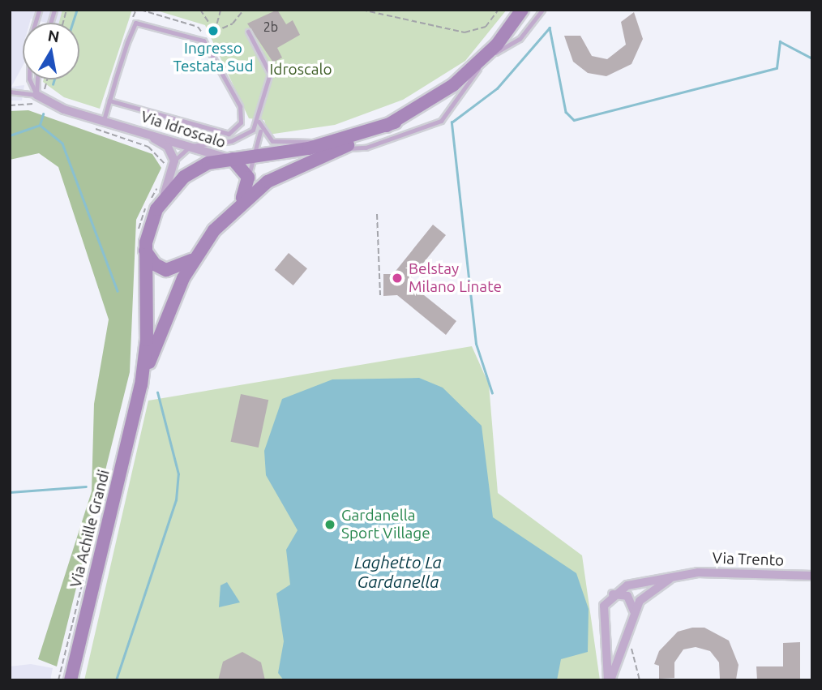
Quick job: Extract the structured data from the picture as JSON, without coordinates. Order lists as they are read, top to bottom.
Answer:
{
  "streets": {
    "main road": ["Via Achille Grandi"],
    "street": ["Via Idroscalo", "Via Trento"]
  },
  "crossings": [
    ["Via Idroscalo", "Via Achille Grandi"]
  ],
  "water": ["Laghetto La Gardanella"],
  "parks": ["Idroscalo"],
  "places": ["Ingresso Testata Sud", "Belstay Milano Linate", "Gardanella Sport Village"],
  "house_numbers": ["2b"],
  "north": "top"
}
